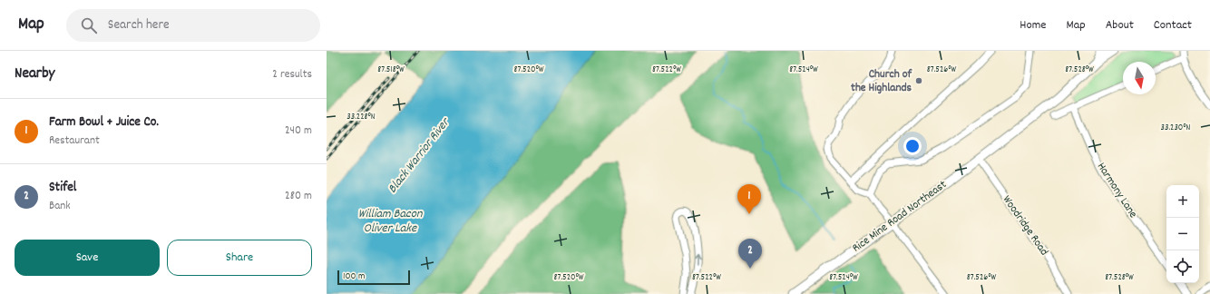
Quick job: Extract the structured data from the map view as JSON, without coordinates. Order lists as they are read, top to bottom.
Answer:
{
  "streets": {
    "main road": ["Rice Mine Road Northeast"],
    "street": ["Harmony Lane", "Woodridge Road"]
  },
  "crossings": [
    ["Rice Mine Road Northeast", "Woodridge Road"]
  ],
  "water": ["Black Warrior River", "William Bacon Oliver Lake"],
  "places": ["Church of the Highlands"],
  "scale_bar": "100 m",
  "north": "bottom",
  "page": {
    "header": "Map",
    "search": "Search here",
    "nav": [
      "Home",
      "Map",
      "About",
      "Contact"
    ],
    "heading": ["Nearby", "2 results"],
    "list": [
      {
        "mark": "1",
        "name": "Farm Bowl + Juice Co.",
        "note": "Restaurant",
        "value": "240 m"
      },
      {
        "mark": "2",
        "name": "Stifel",
        "note": "Bank",
        "value": "280 m"
      }
    ],
    "pins": ["1", "2"],
    "map_buttons": ["+", "−"],
    "buttons": ["Save", "Share"],
    "scale": "100 m"
  },
  "coordinates": [
    "87.518°W",
    "87.520°W",
    "87.526°W",
    "87.528°W",
    "87.522°W",
    "87.524°W",
    "33.228°N",
    "33.230°N"
  ]
}
